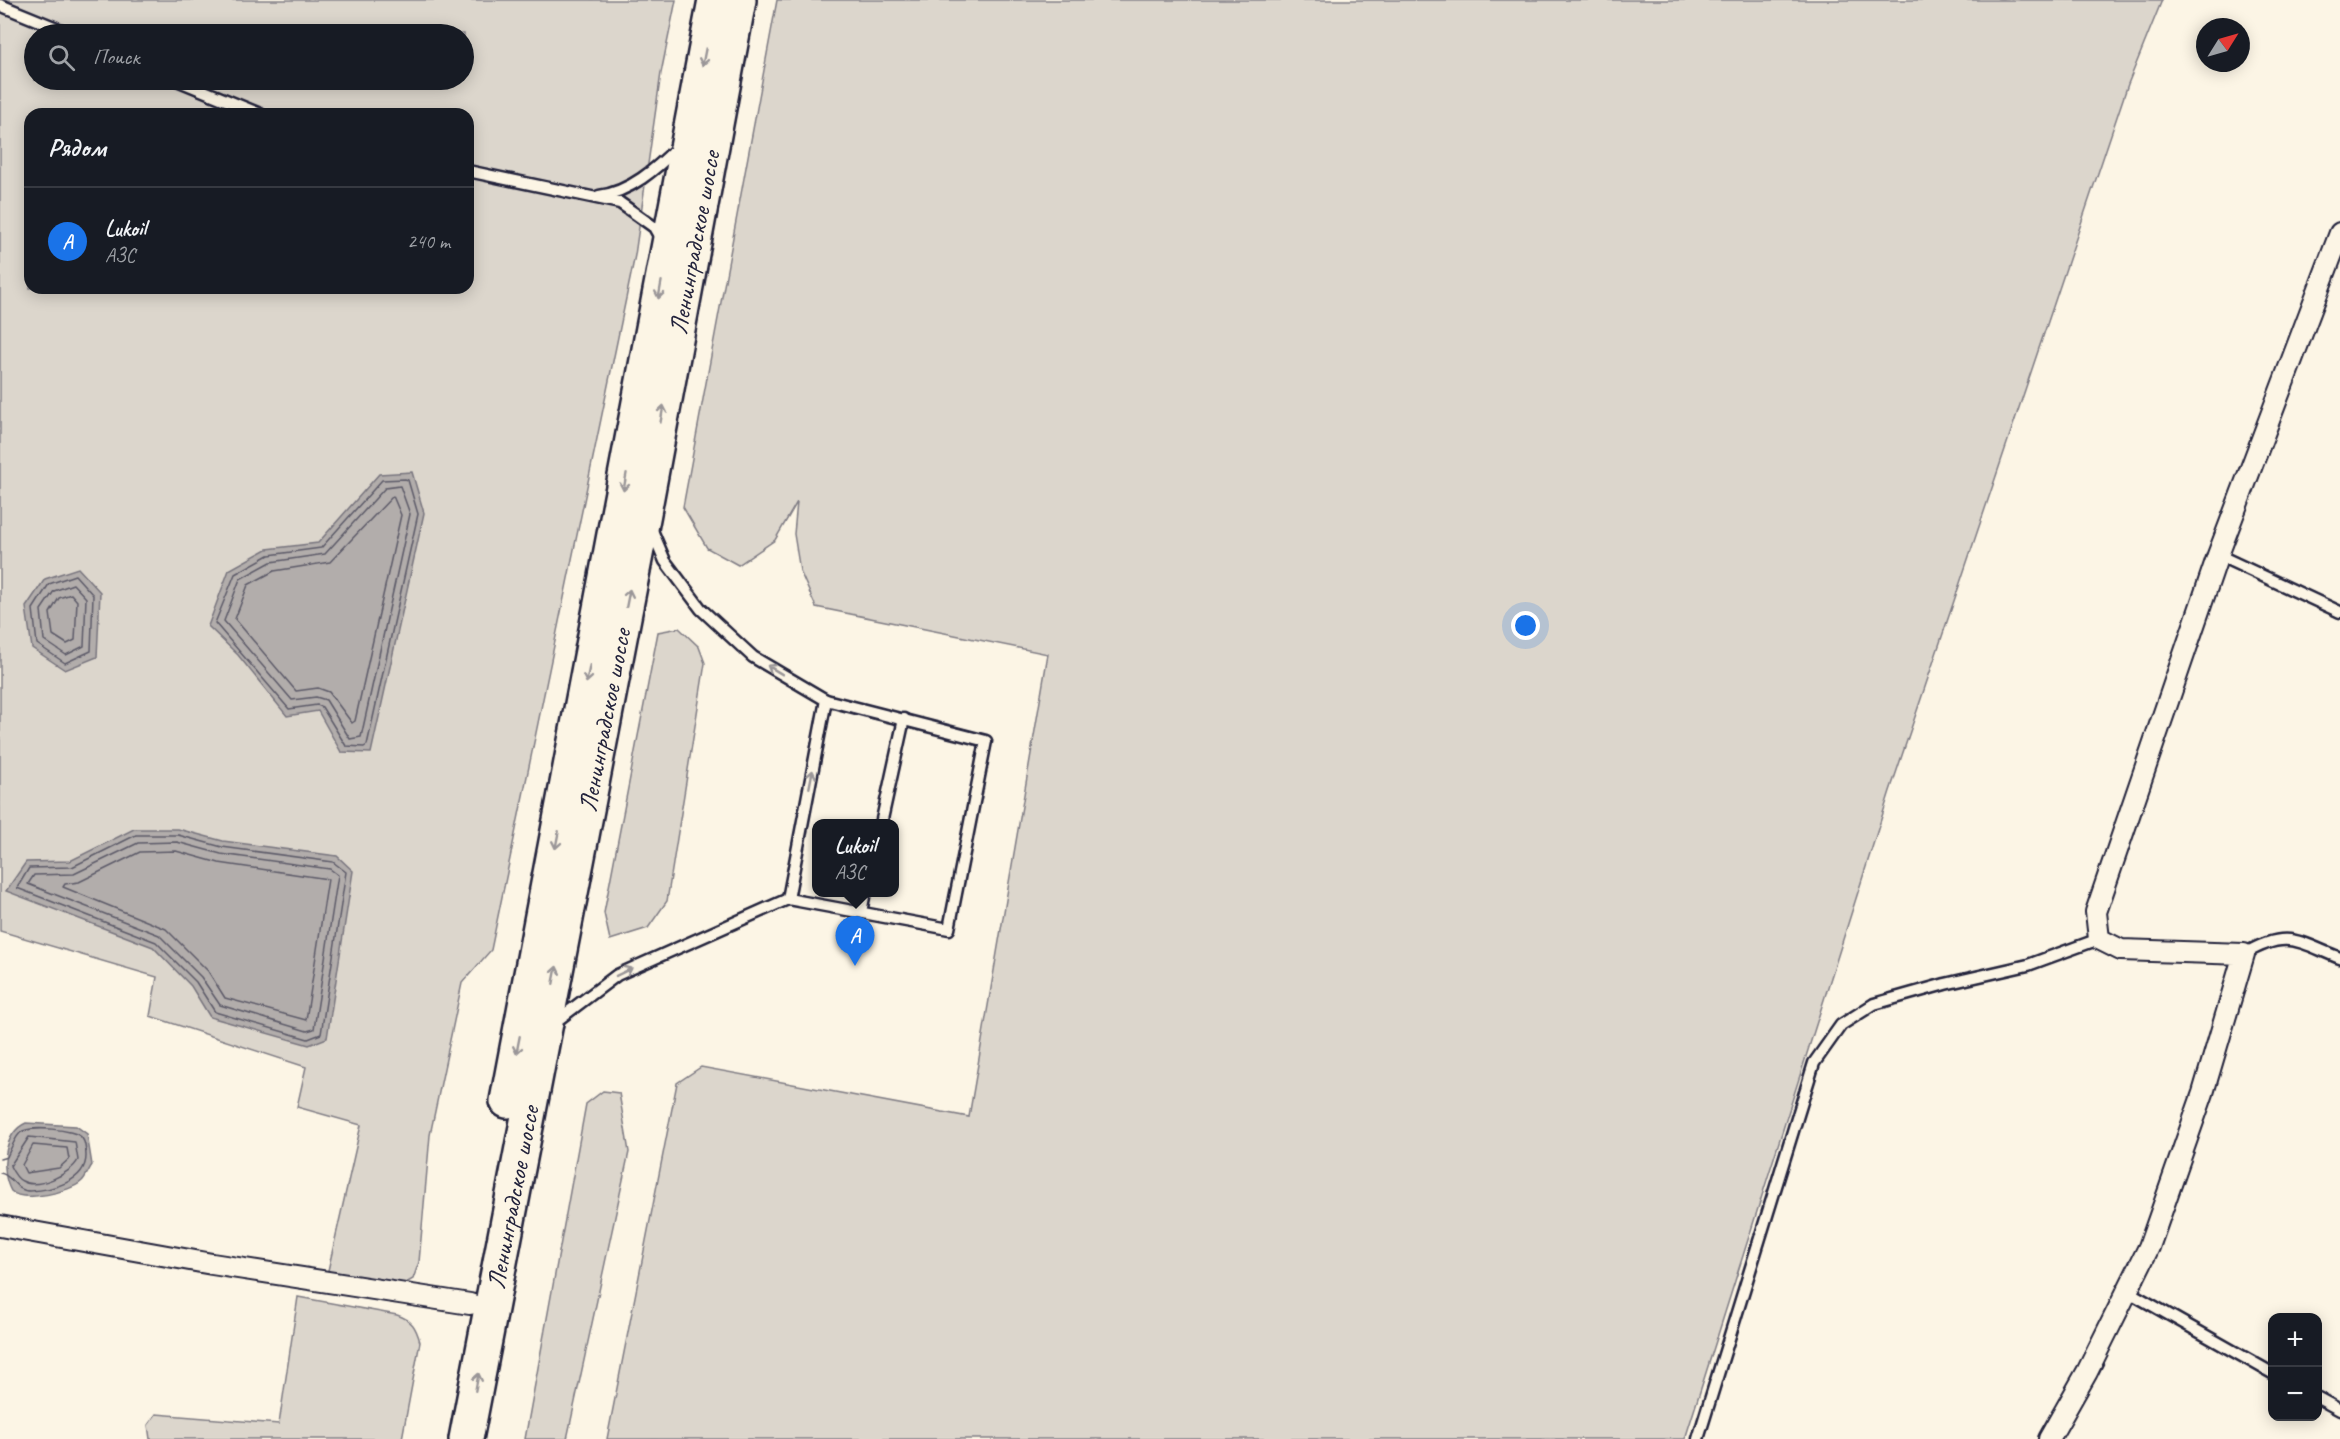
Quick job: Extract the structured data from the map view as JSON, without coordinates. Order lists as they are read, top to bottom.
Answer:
{
  "streets": {
    "highway": ["Ленинградское шоссе"]
  },
  "north": "top right",
  "page": {
    "search": "Поиск",
    "heading": "Рядом",
    "list": [
      {
        "mark": "A",
        "name": "Lukoil",
        "note": "АЗС",
        "value": "240 m"
      }
    ],
    "popup": ["Lukoil", "АЗС"],
    "pins": "A",
    "map_buttons": ["+", "−"]
  }
}
